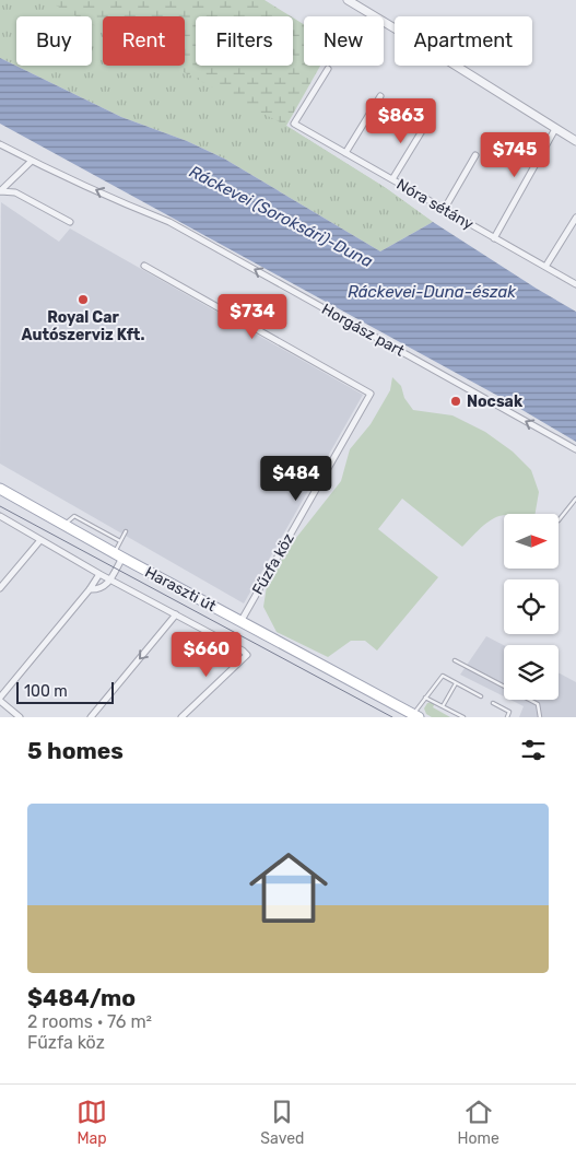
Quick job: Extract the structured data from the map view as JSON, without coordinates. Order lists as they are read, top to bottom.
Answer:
{
  "streets": {
    "main road": ["Haraszti út"],
    "street": ["Nóra sétány", "Horgász part", "Fűzfa köz"]
  },
  "crossings": [
    ["Fűzfa köz", "Haraszti út"]
  ],
  "one_way": ["Horgász part"],
  "water": ["Ráckevei (Soroksári)-Duna", "Ráckevei-Duna-észak"],
  "places": ["Royal Car Autószerviz Kft.", "Nocsak"],
  "scale_bar": "100 m",
  "north": "right",
  "page": {
    "chip": [
      "Buy",
      "Rent",
      "Filters",
      "New",
      "Apartment"
    ],
    "price": [
      "$863",
      "$745",
      "$734",
      "$484",
      "$660"
    ],
    "scale": "100 m",
    "heading": "5 homes",
    "list": [
      {
        "name": "$484/mo",
        "note": "2 rooms · 76 m² · Fűzfa köz"
      }
    ],
    "tabs": ["Map", "Saved", "Home"]
  }
}
